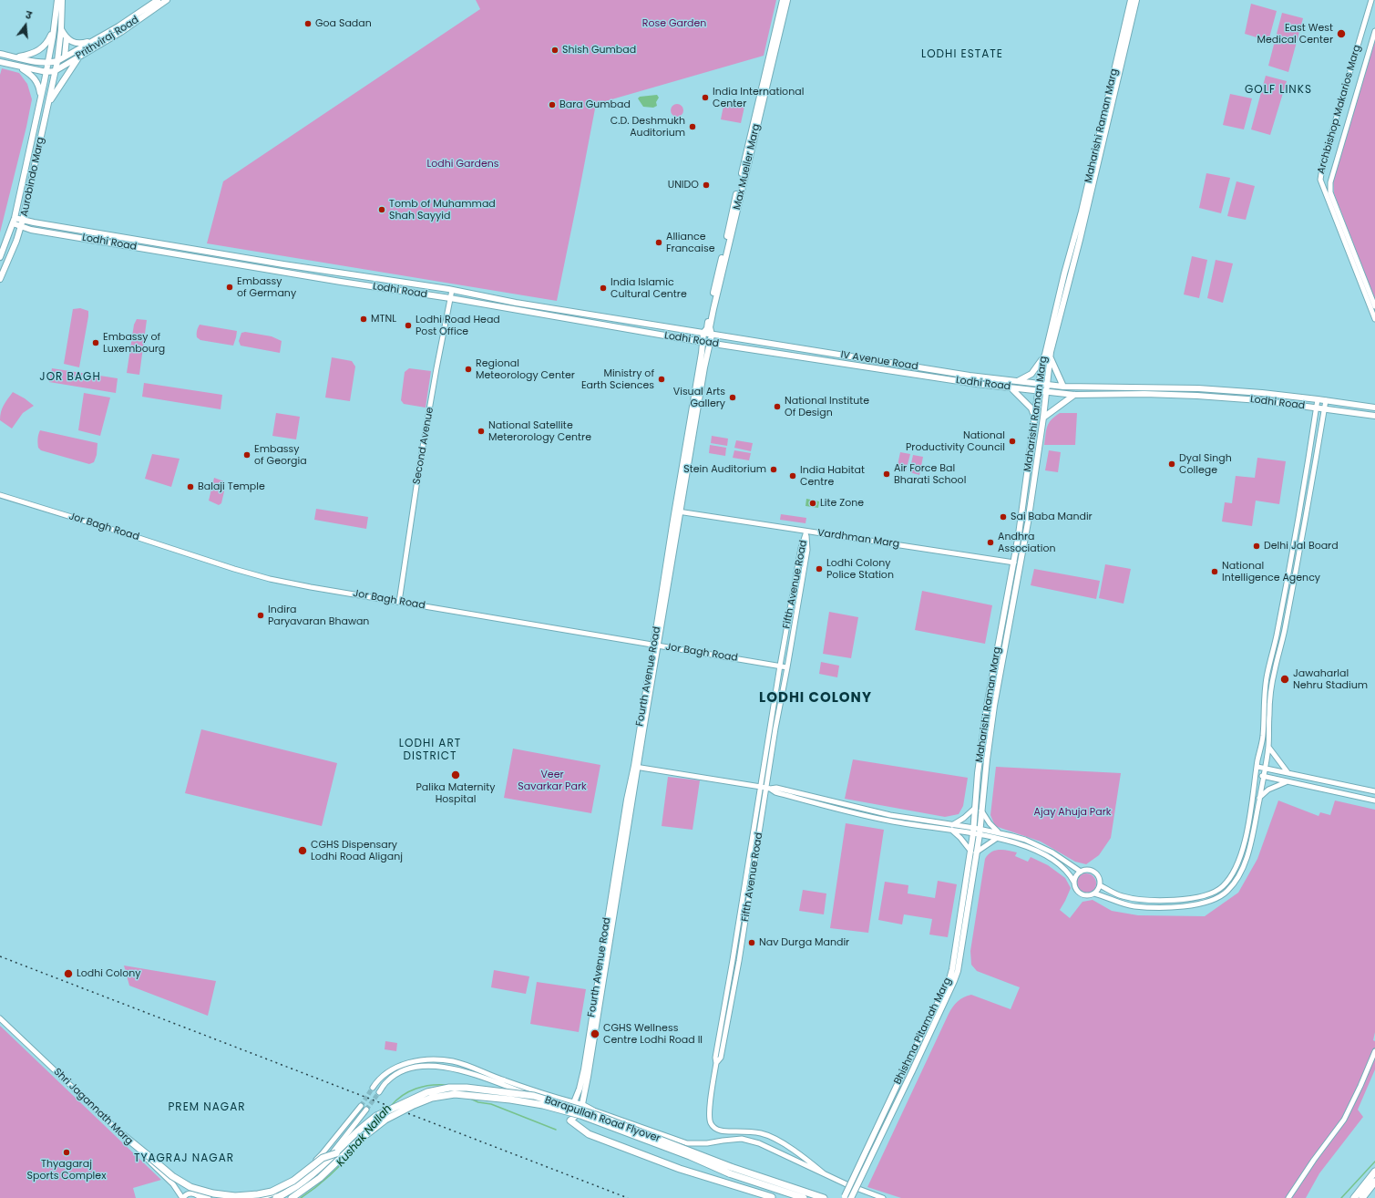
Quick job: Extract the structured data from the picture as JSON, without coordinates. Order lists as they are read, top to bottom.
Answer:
{
  "streets": {
    "highway": ["Barapullah Road Flyover"],
    "main road": [
      "Prithviraj Road",
      "Maharishi Raman Marg",
      "Max Mueller Marg",
      "Aurobindo Marg",
      "Lodhi Road",
      "IV Avenue Road",
      "Fourth Avenue Road",
      "Bhishma Pitamah Marg"
    ],
    "street": [
      "Archbishop Makarios Marg",
      "Second Avenue",
      "Jor Bagh Road",
      "Vardhman Marg",
      "Fifth Avenue Road",
      "Shri Jagannath Marg"
    ]
  },
  "crossings": [
    ["Prithviraj Road", "Aurobindo Marg"],
    ["Maharishi Raman Marg", "Lodhi Road"],
    ["Maharishi Raman Marg", "IV Avenue Road"],
    ["Maharishi Raman Marg", "Vardhman Marg"],
    ["Maharishi Raman Marg", "Bhishma Pitamah Marg"],
    ["Max Mueller Marg", "Lodhi Road"],
    ["Max Mueller Marg", "IV Avenue Road"],
    ["Max Mueller Marg", "Fourth Avenue Road"],
    ["Aurobindo Marg", "Lodhi Road"],
    ["Lodhi Road", "IV Avenue Road"],
    ["Lodhi Road", "Second Avenue"],
    ["Lodhi Road", "Fourth Avenue Road"],
    ["Second Avenue", "Jor Bagh Road"],
    ["Jor Bagh Road", "Fifth Avenue Road"],
    ["Jor Bagh Road", "Fourth Avenue Road"],
    ["Vardhman Marg", "Fifth Avenue Road"],
    ["Vardhman Marg", "Fourth Avenue Road"]
  ],
  "districts": [
    "LODHI ESTATE",
    "GOLF LINKS",
    "JOR BAGH",
    "LODHI COLONY",
    "LODHI ART DISTRICT",
    "PREM NAGAR",
    "TYAGRAJ NAGAR"
  ],
  "water": ["Kushak Nallah"],
  "parks": [
    "Rose Garden",
    "Lodhi Gardens",
    "Veer Savarkar Park",
    "Ajay Ahuja Park"
  ],
  "places": [
    "Goa Sadan",
    "East West Medical Center",
    "Shish Gumbad",
    "India International Center",
    "Bara Gumbad",
    "C.D. Deshmukh Auditorium",
    "UNIDO",
    "Tomb of Muhammad Shah Sayyid",
    "Alliance Francaise",
    "Embassy of Germany",
    "India Islamic Cultural Centre",
    "MTNL",
    "Lodhi Road Head Post Office",
    "Embassy of Luxembourg",
    "Regional Meteorology Center",
    "Ministry of Earth Sciences",
    "Visual Arts Gallery",
    "National Institute Of Design",
    "National Satellite Meterorology Centre",
    "National Productivity Council",
    "Embassy of Georgia",
    "Dyal Singh College",
    "Stein Auditorium",
    "Air Force Bal Bharati School",
    "India Habitat Centre",
    "Balaji Temple",
    "Lite Zone",
    "Sai Baba Mandir",
    "Andhra Association",
    "Delhi Jal Board",
    "Lodhi Colony Police Station",
    "National Intelligence Agency",
    "Indira Paryavaran Bhawan",
    "Jawaharlal Nehru Stadium",
    "Palika Maternity Hospital",
    "CGHS Dispensary Lodhi Road Aliganj",
    "Nav Durga Mandir",
    "Lodhi Colony",
    "CGHS Wellness Centre Lodhi Road II",
    "Thyagaraj Sports Complex"
  ],
  "north": "top"
}
